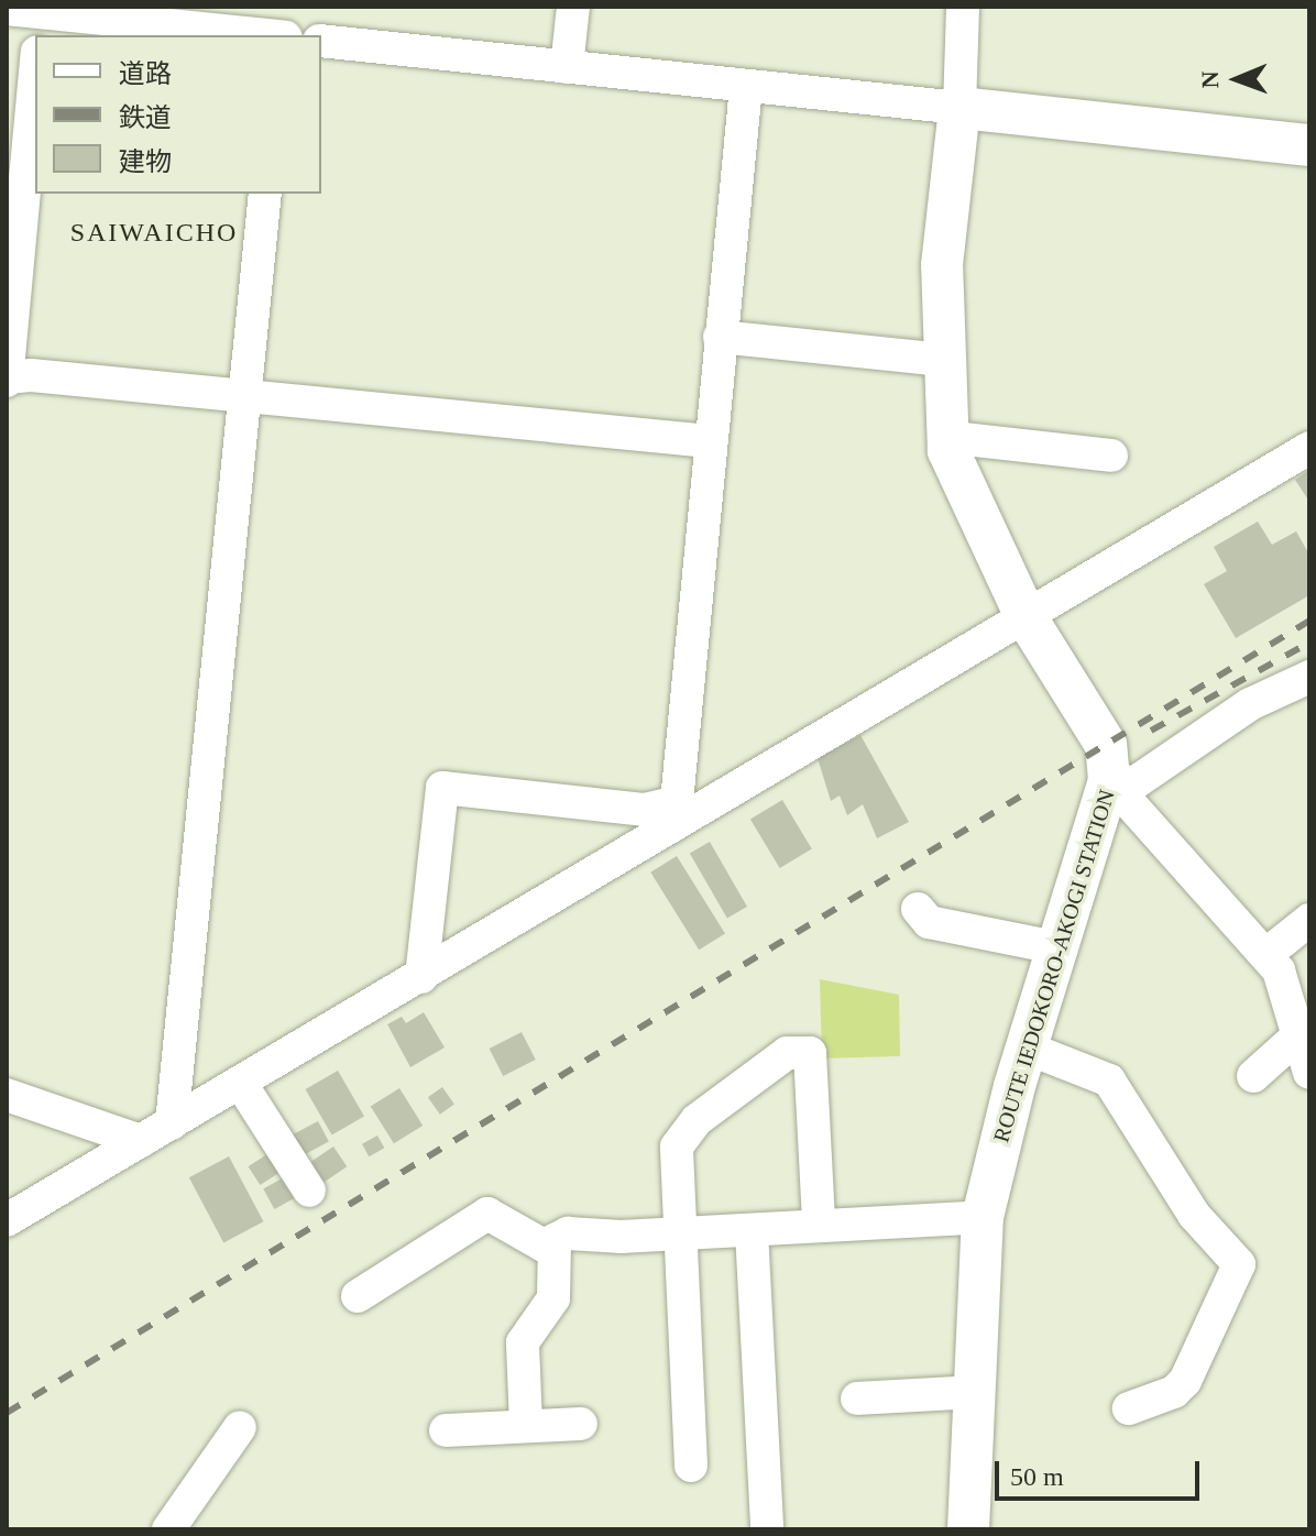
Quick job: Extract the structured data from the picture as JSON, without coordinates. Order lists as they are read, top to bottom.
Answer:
{
  "streets": {
    "main road": ["ROUTE IEDOKORO-AKOGI STATION"]
  },
  "districts": ["SAIWAICHO"],
  "legend": ["道路", "鉄道", "建物"],
  "scale_bar": "50 m",
  "north": "left"
}
